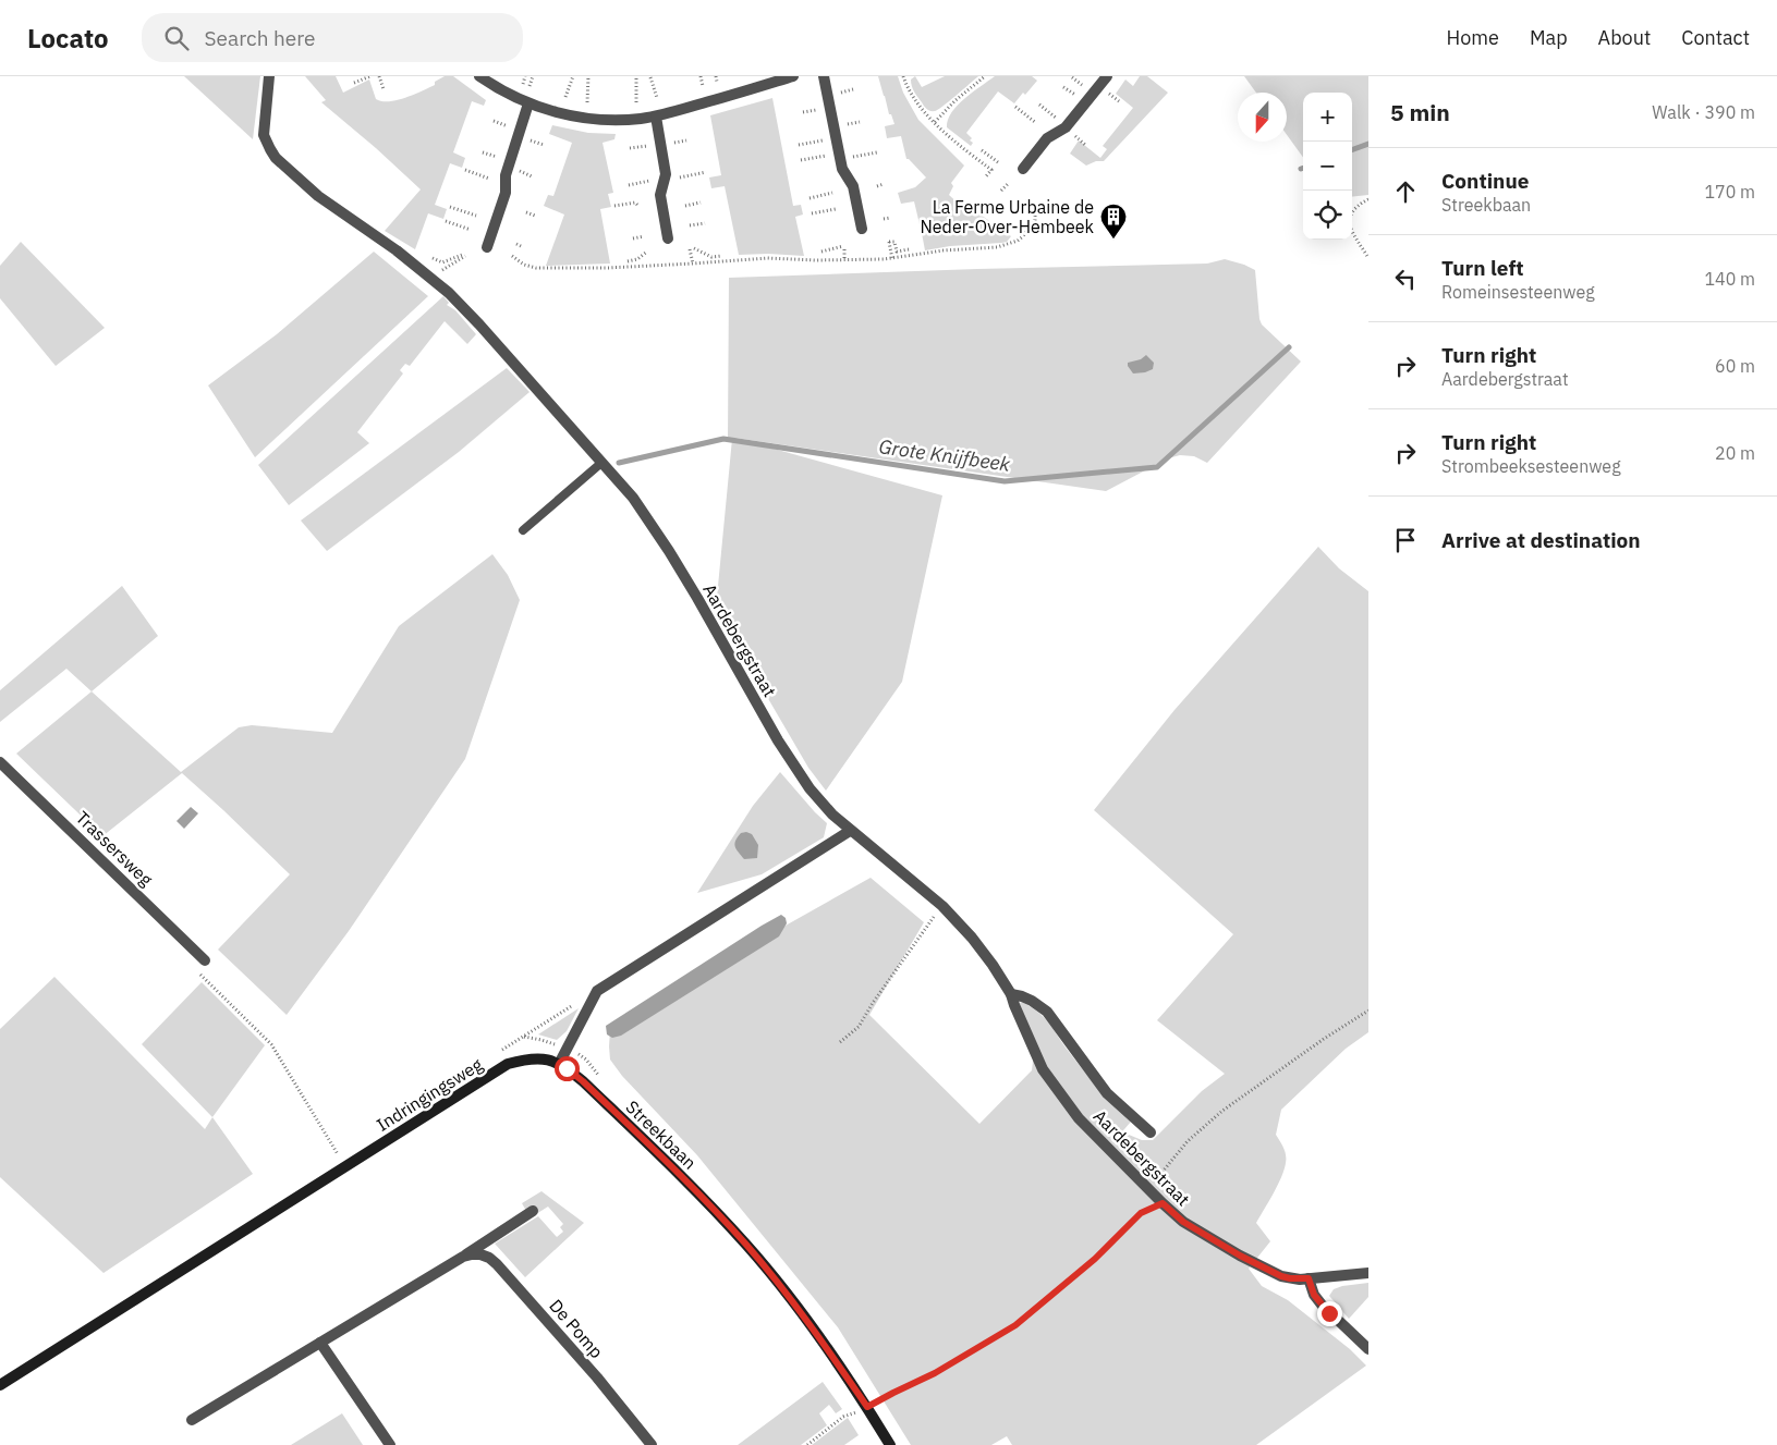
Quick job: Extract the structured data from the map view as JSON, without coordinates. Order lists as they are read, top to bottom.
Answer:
{
  "streets": {
    "street": [
      "Aardebergstraat",
      "Trassersweg",
      "Indringingsweg",
      "Streekbaan",
      "De Pomp"
    ]
  },
  "crossings": [
    ["Indringingsweg", "Streekbaan"]
  ],
  "water": ["Grote Knijfbeek"],
  "places": {
    "building": ["La Ferme Urbaine de Neder-Over-Hembeek"]
  },
  "north": "bottom",
  "page": {
    "header": "Locato",
    "search": "Search here",
    "nav": [
      "Home",
      "Map",
      "About",
      "Contact"
    ],
    "heading": ["5 min", "Walk · 390 m"],
    "map_buttons": ["+", "−"],
    "list": [
      ["Continue", "Streekbaan", "170 m"],
      ["Turn left", "Romeinsesteenweg", "140 m"],
      ["Turn right", "Aardebergstraat", "60 m"],
      ["Turn right", "Strombeeksesteenweg", "20 m"],
      "Arrive at destination"
    ]
  }
}
